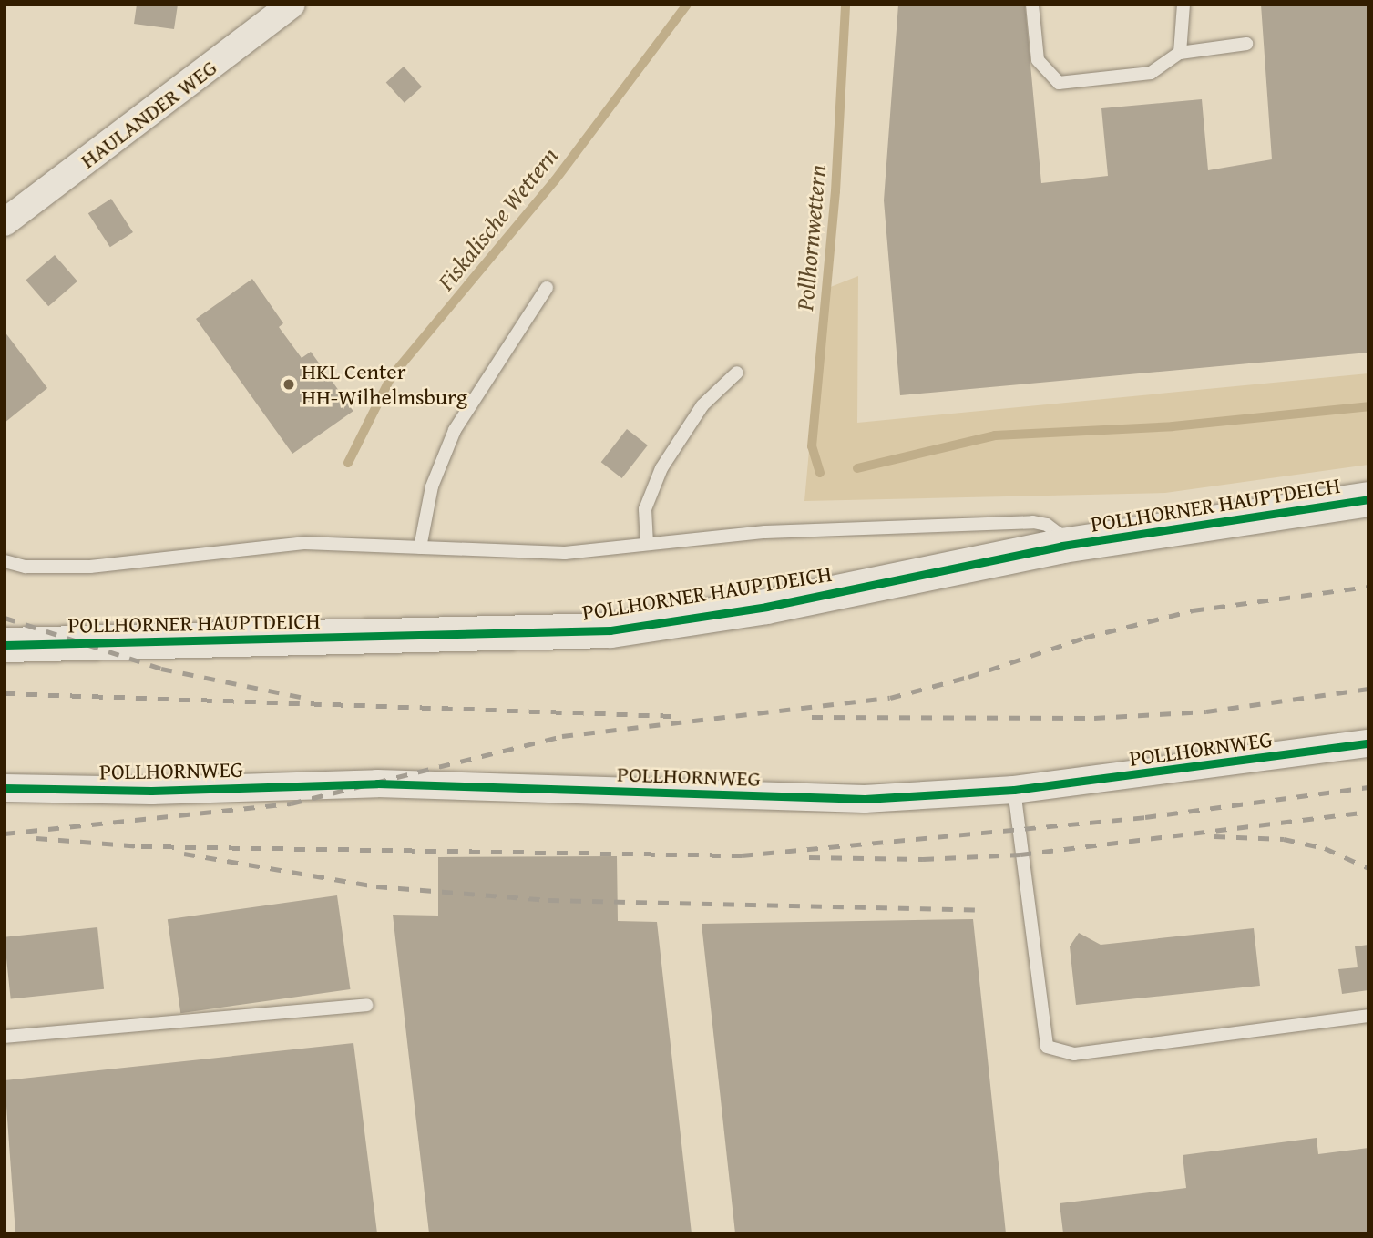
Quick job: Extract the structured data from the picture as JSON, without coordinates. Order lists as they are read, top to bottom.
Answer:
{
  "streets": {
    "main road": ["POLLHORNER HAUPTDEICH"],
    "street": ["HAULANDER WEG", "POLLHORNWEG"]
  },
  "water": ["Fiskalische Wettern", "Pollhornwettern"],
  "places": ["HKL Center HH-Wilhelmsburg"]
}
